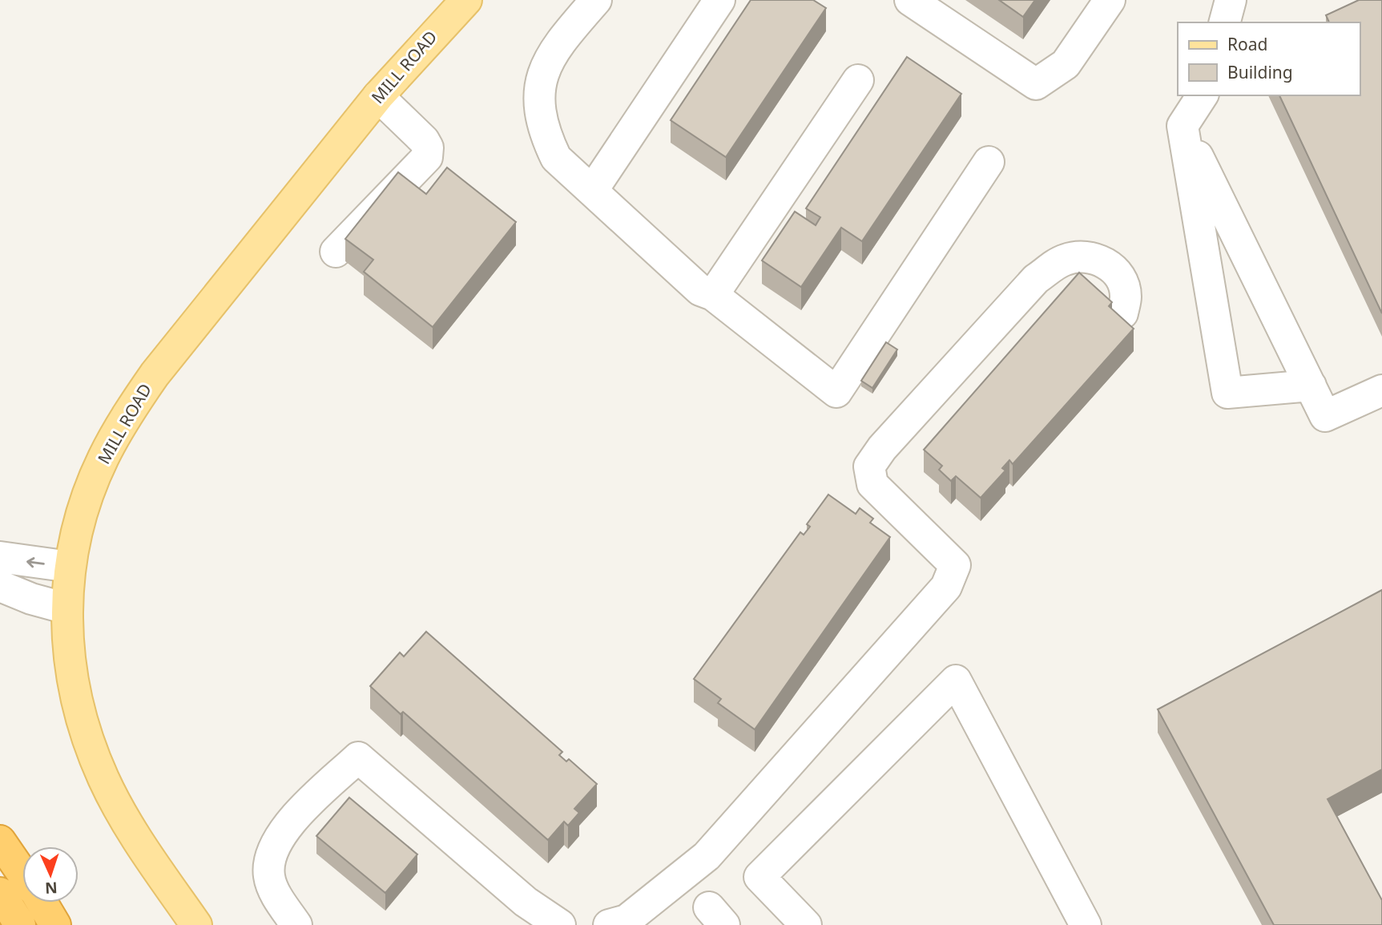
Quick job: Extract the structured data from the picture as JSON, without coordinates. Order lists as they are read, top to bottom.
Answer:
{
  "streets": {
    "main road": ["MILL ROAD"]
  },
  "legend": ["Road", "Building"],
  "north": "bottom"
}
